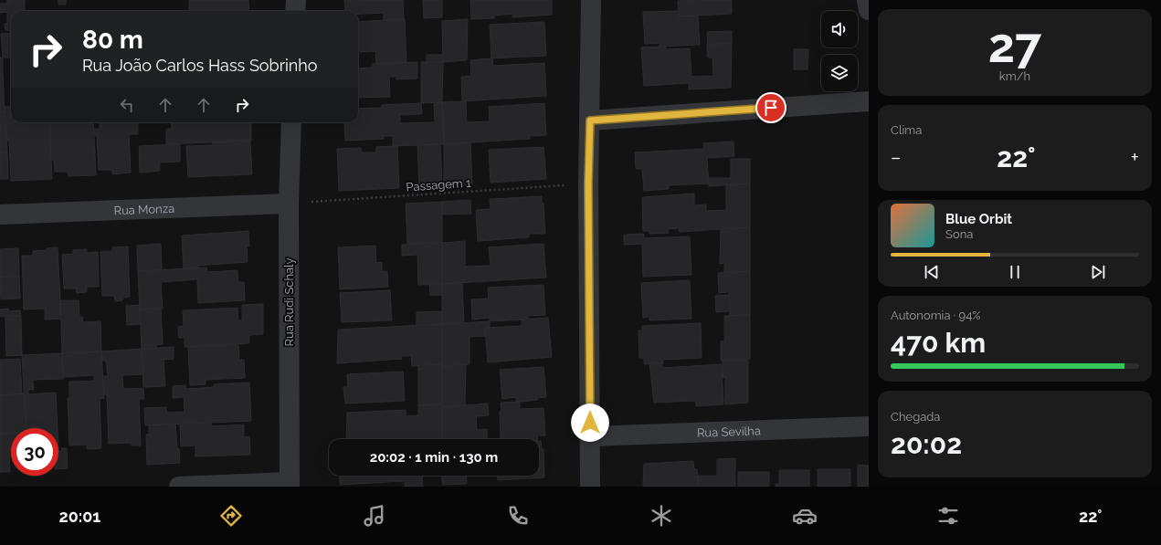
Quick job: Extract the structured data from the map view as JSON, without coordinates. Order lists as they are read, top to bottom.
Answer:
{
  "streets": {
    "street": ["Rua Monza", "Rua Rudi Schaly", "Rua Sevilha"],
    "path": ["Passagem 1"]
  },
  "crossings": [
    ["Passagem 1", "Rua Monza"],
    ["Passagem 1", "Rua Rudi Schaly"],
    ["Rua Monza", "Rua Rudi Schaly"]
  ],
  "page": {
    "tile": [
      ["27", "km/h"],
      "Clima",
      ["Autonomia · 94%", "470 km"],
      ["Chegada", "20:02"]
    ],
    "turn": ["80 m", "Rua João Carlos Hass Sobrinho"],
    "heat": ["−", "22°", "+"],
    "song": ["Blue Orbit", "Sona"],
    "limit": "30",
    "trip": "20:02 · 1 min · 130 m",
    "tabs": ["20:01", "22°"]
  }
}
